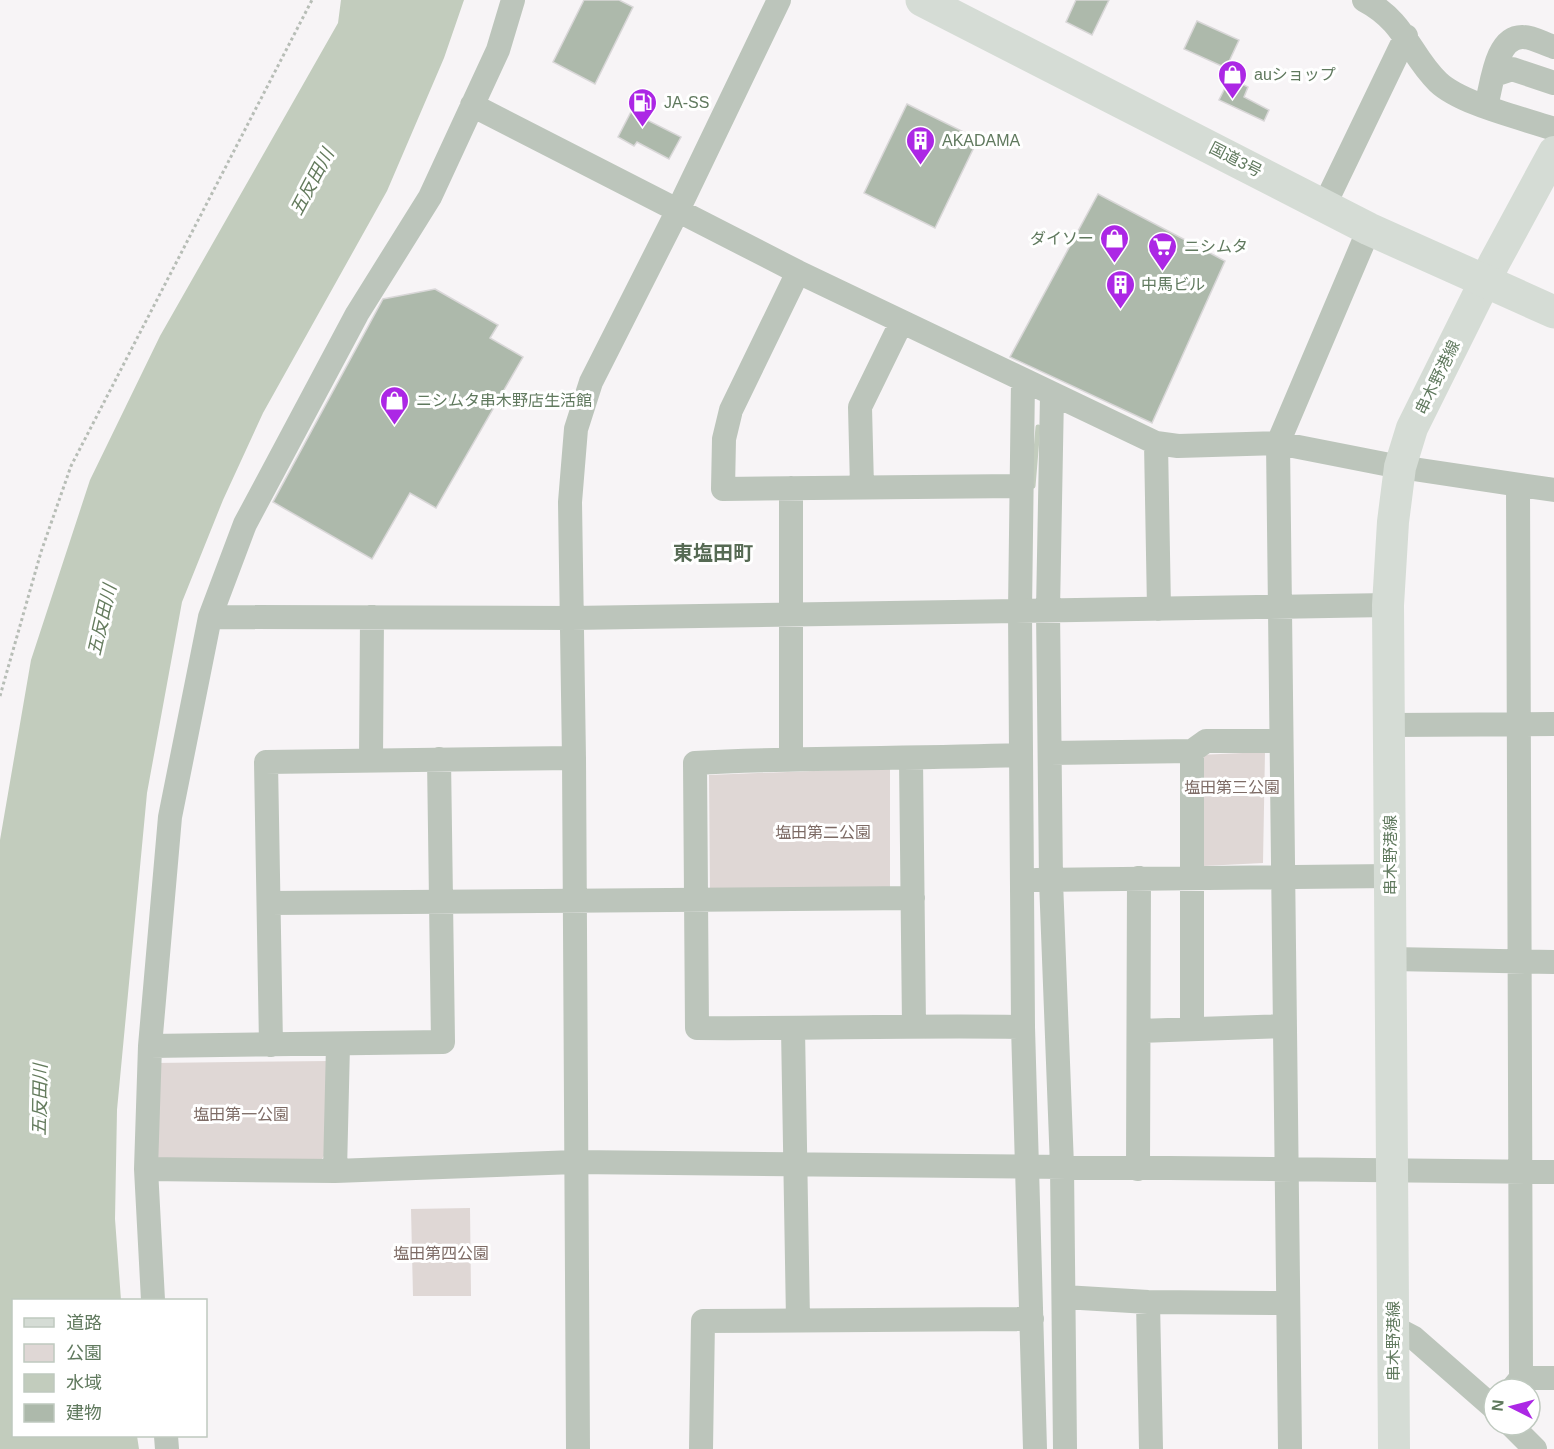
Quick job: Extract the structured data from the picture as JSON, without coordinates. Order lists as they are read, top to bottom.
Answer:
{
  "streets": {
    "highway": ["国道3号"],
    "main road": ["串木野港線"]
  },
  "crossings": [
    ["国道3号", "串木野港線"]
  ],
  "districts": ["東塩田町"],
  "water": ["五反田川"],
  "parks": [
    "塩田第三公園",
    "塩田第二公園",
    "塩田第一公園",
    "塩田第四公園"
  ],
  "places": {
    "shop": ["auショップ", "ダイソー", "ニシムタ串木野店生活館"],
    "fuel station": ["JA-SS"],
    "building": ["AKADAMA", "中馬ビル"],
    "supermarket": ["ニシムタ"]
  },
  "legend": [
    "道路",
    "公園",
    "水域",
    "建物"
  ],
  "north": "left"
}
